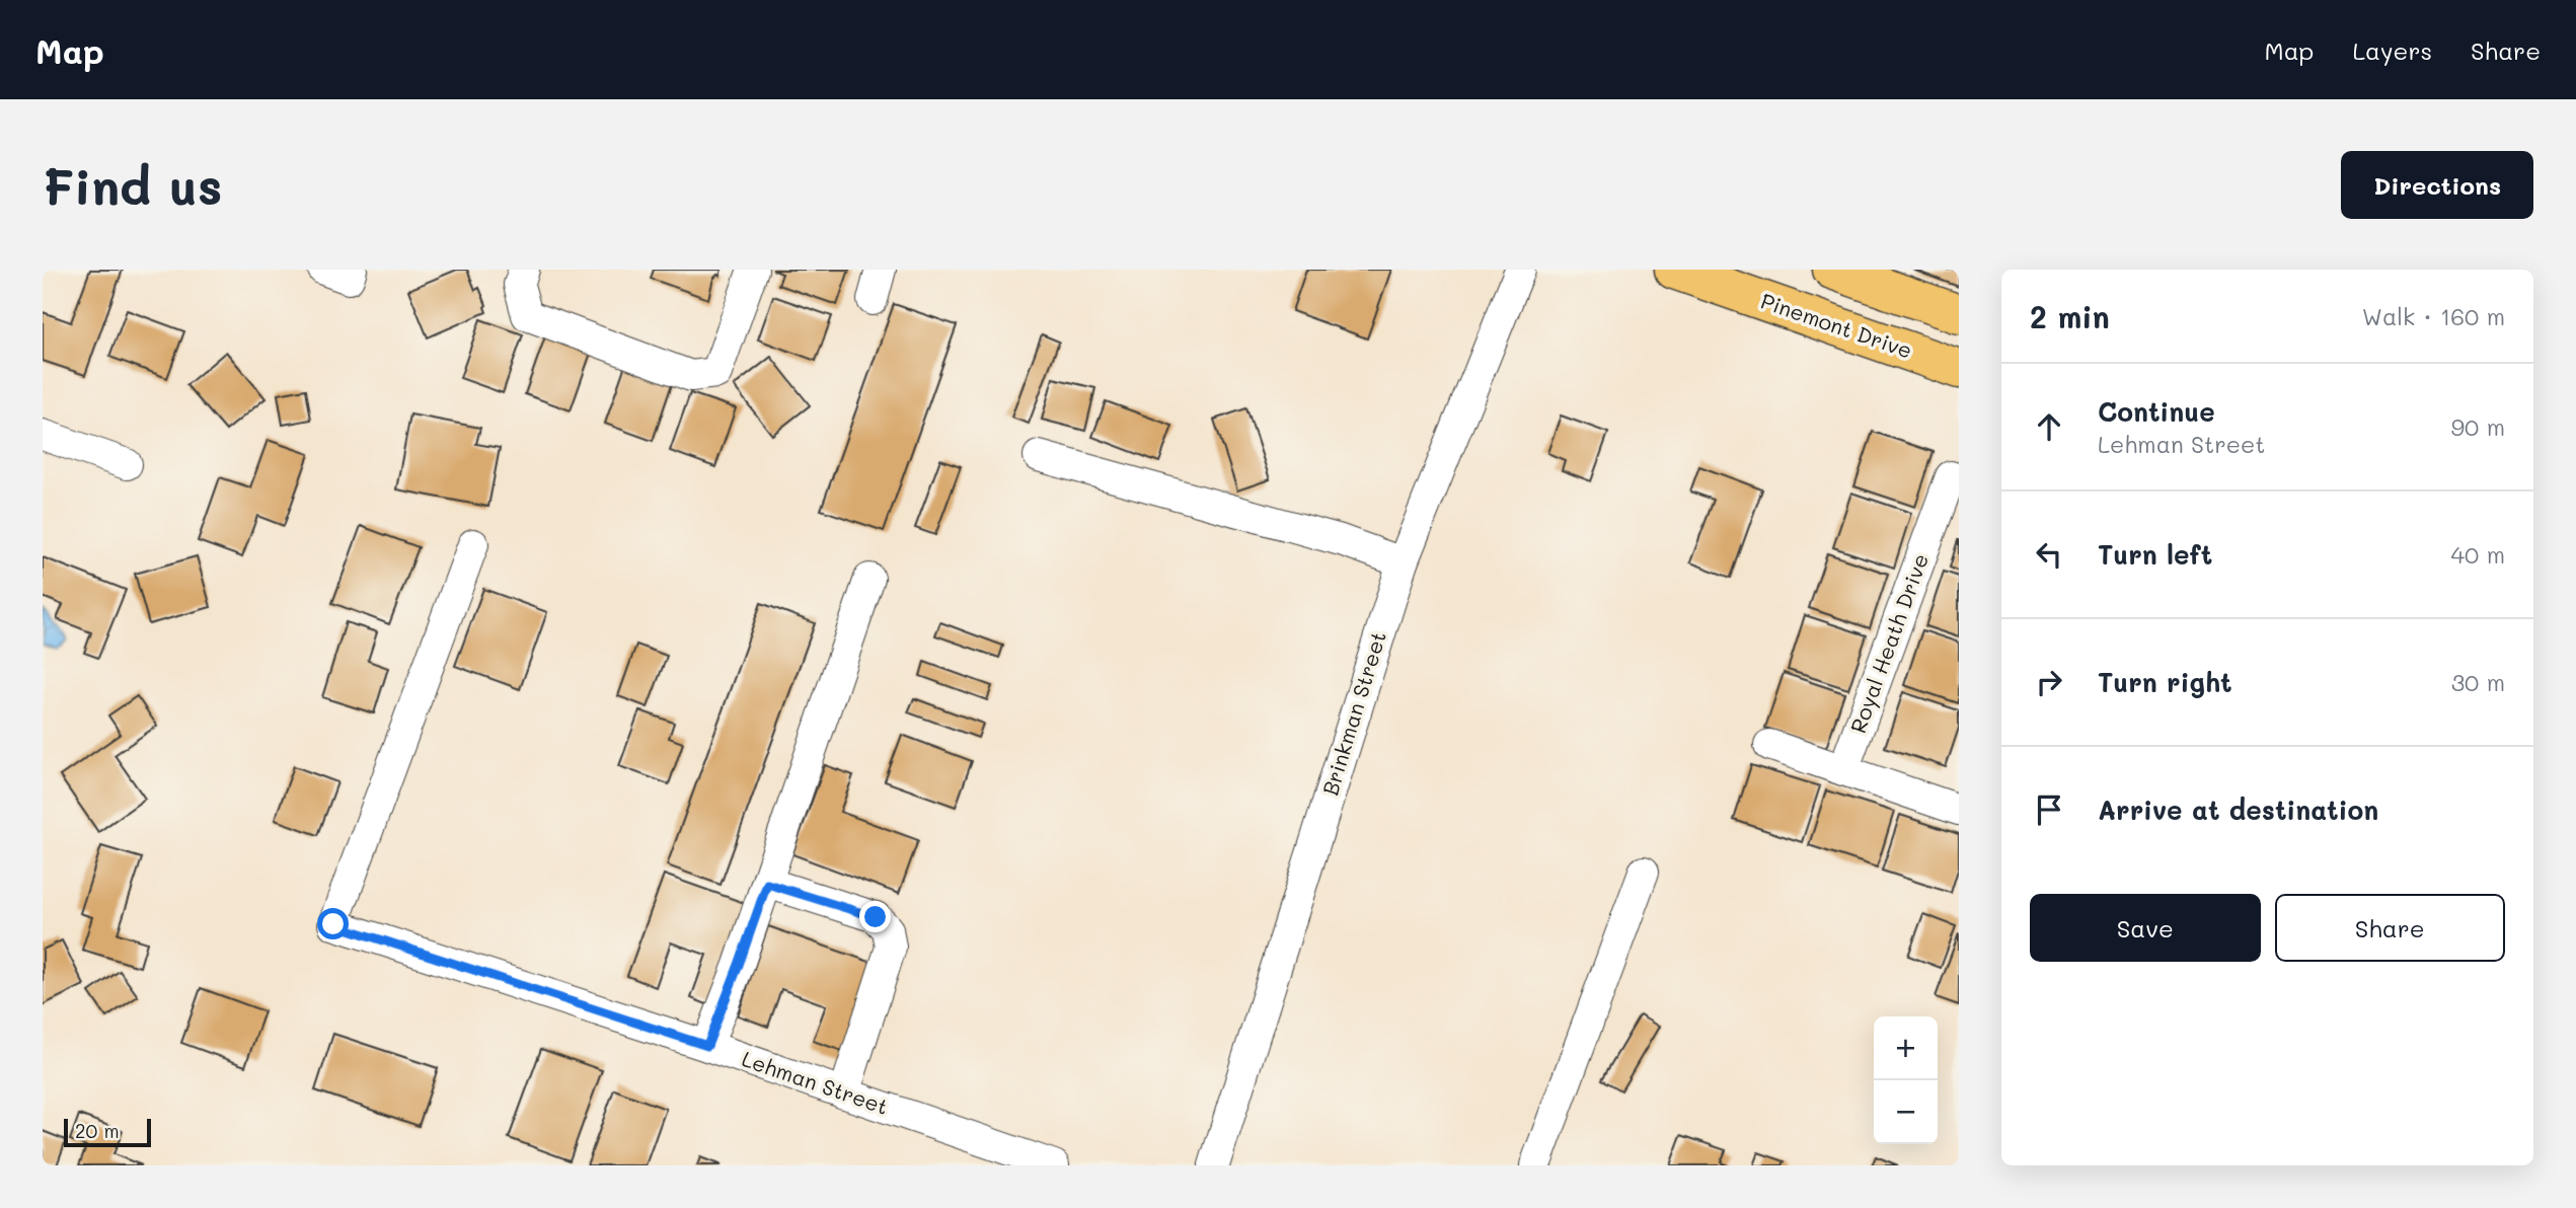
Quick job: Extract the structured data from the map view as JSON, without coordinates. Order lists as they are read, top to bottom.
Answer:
{
  "streets": {
    "main road": ["Pinemont Drive"],
    "street": ["Royal Heath Drive", "Brinkman Street", "Lehman Street"]
  },
  "scale_bar": "20 m",
  "page": {
    "header": "Map",
    "nav": ["Map", "Layers", "Share"],
    "buttons": [
      "Directions",
      ["Save", "Share"]
    ],
    "title": "Find us",
    "heading": ["2 min", "Walk · 160 m"],
    "list": [
      ["Continue", "Lehman Street", "90 m"],
      ["Turn left", "40 m"],
      ["Turn right", "30 m"],
      "Arrive at destination"
    ],
    "map_buttons": ["+", "−"],
    "scale": "20 m"
  }
}
